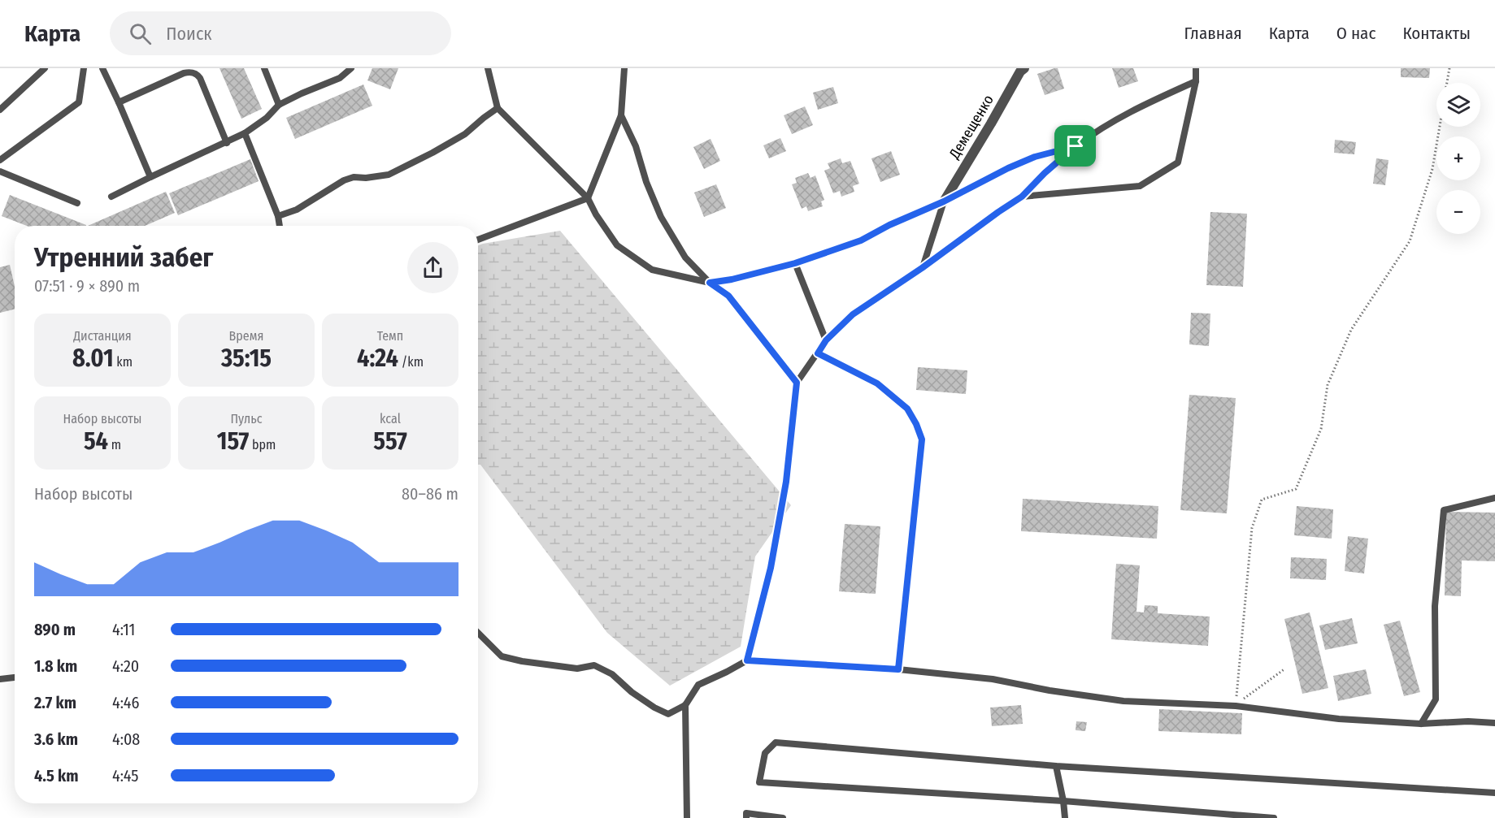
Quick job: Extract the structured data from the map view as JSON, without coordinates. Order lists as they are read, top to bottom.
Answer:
{
  "streets": {
    "street": ["Демещенко"]
  },
  "page": {
    "header": "Карта",
    "search": "Поиск",
    "nav": [
      "Главная",
      "Карта",
      "О нас",
      "Контакты"
    ],
    "map_buttons": ["+", "−"],
    "heading": ["Утренний забег", "07:51 · 9 × 890 m"],
    "stats": [
      ["Дистанция", "8.01 km"],
      ["Время", "35:15"],
      ["Темп", "4:24 /km"],
      ["Набор высоты", "54 m"],
      ["Пульс", "157 bpm"],
      ["kcal", "557"]
    ],
    "chart": ["Набор высоты", "80–86 m"],
    "list": [
      {
        "name": "890 m",
        "note": "4:11"
      },
      {
        "name": "1.8 km",
        "note": "4:20"
      },
      {
        "name": "2.7 km",
        "note": "4:46"
      },
      {
        "name": "3.6 km",
        "note": "4:08"
      },
      {
        "name": "4.5 km",
        "note": "4:45"
      }
    ]
  }
}
